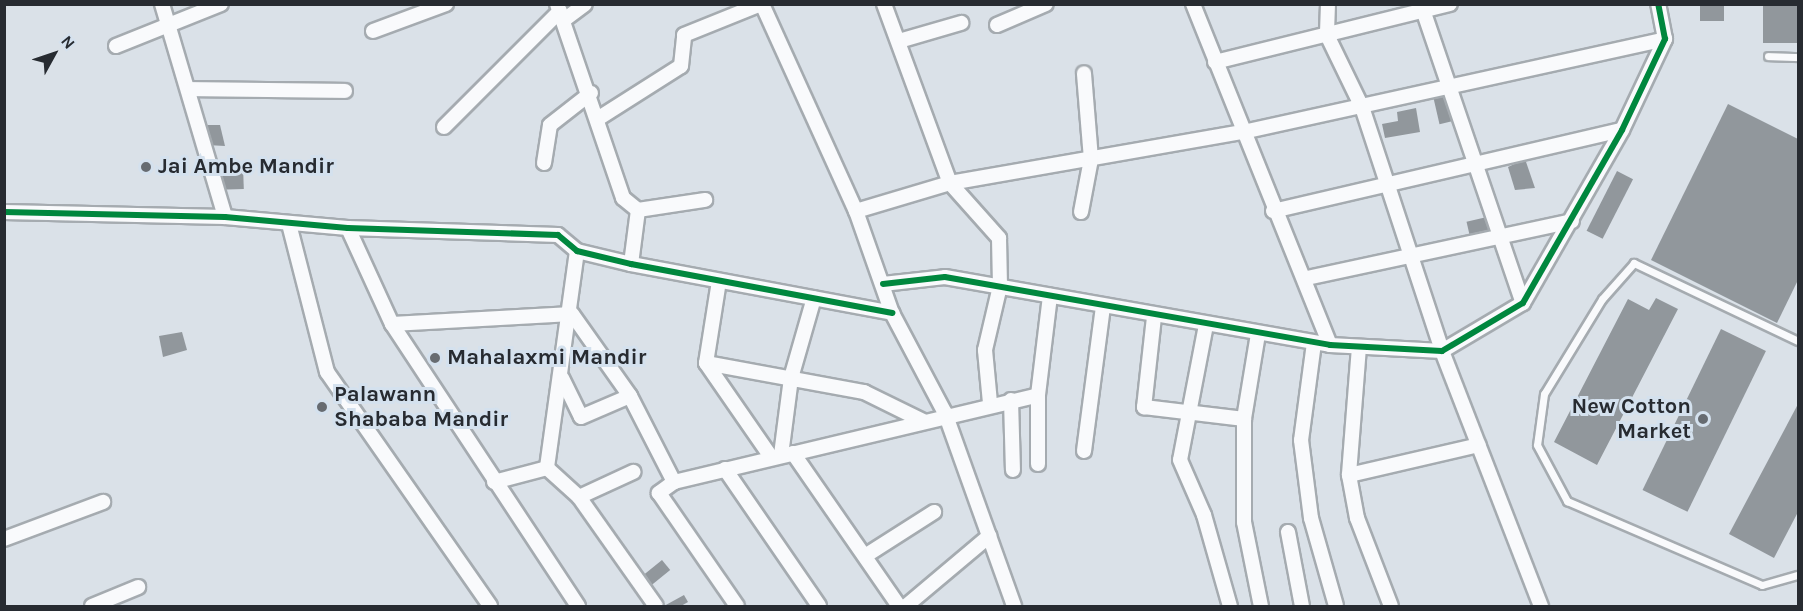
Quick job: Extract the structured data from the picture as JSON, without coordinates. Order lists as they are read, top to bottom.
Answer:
{
  "places": [
    "Jai Ambe Mandir",
    "Mahalaxmi Mandir",
    "Palawann Shababa Mandir",
    "New Cotton Market"
  ],
  "north": "top right"
}
